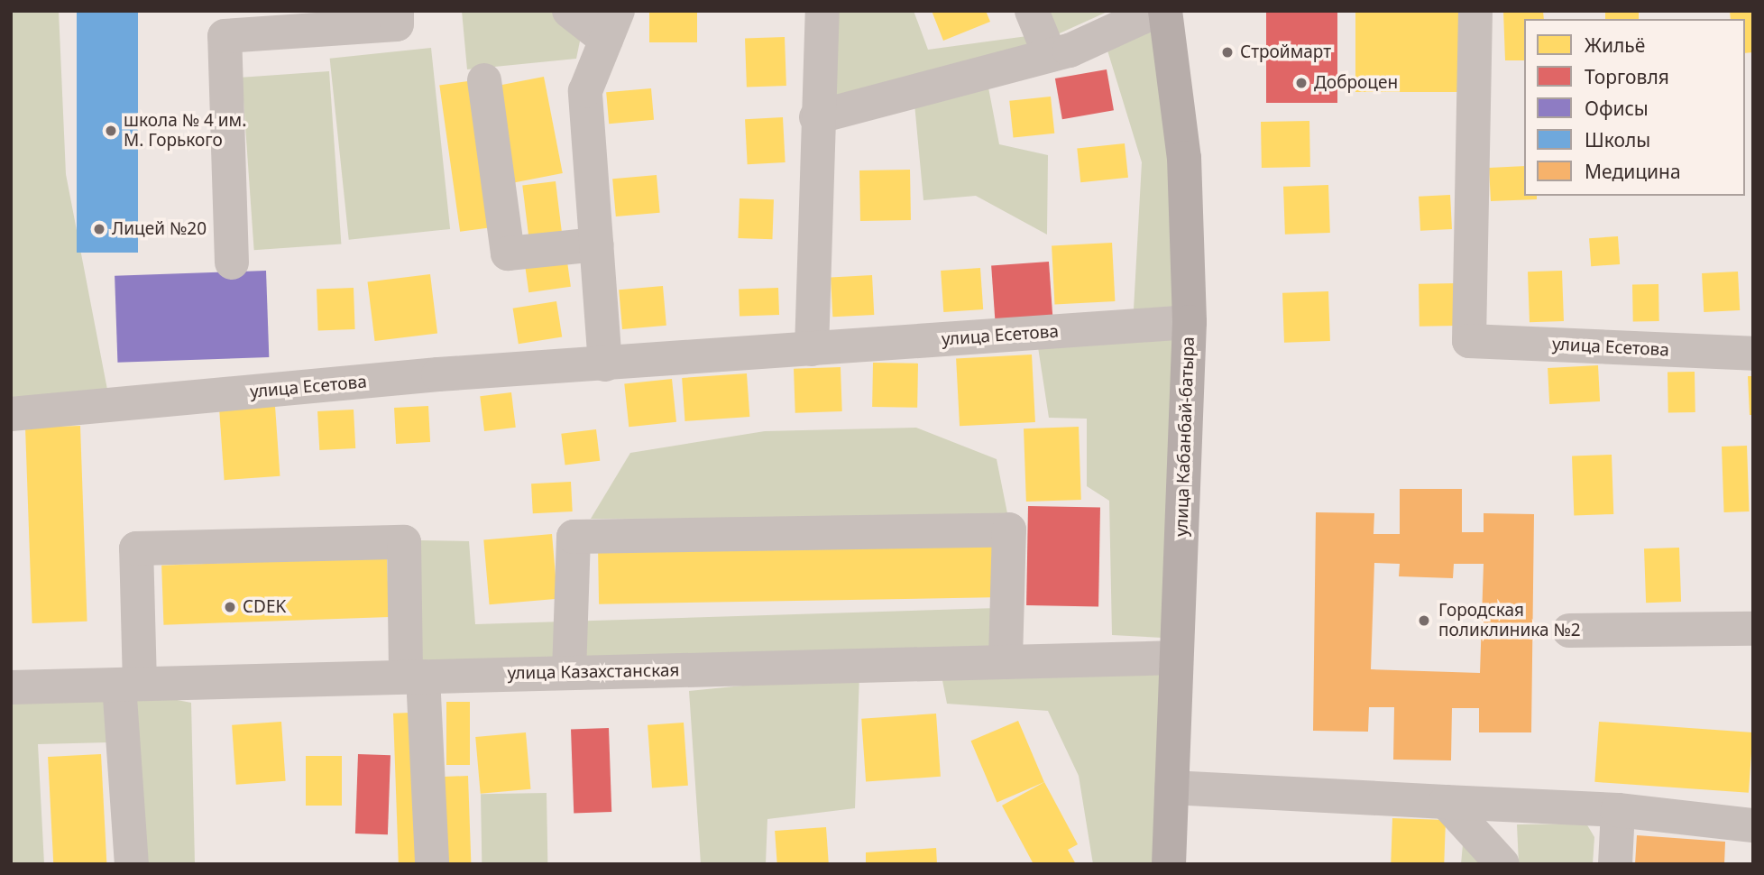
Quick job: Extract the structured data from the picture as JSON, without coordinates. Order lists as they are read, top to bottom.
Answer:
{
  "streets": {
    "main road": ["улица Кабанбай-батыра"],
    "street": ["улица Есетова", "улица Казахстанская"]
  },
  "crossings": [
    ["улица Есетова", "улица Кабанбай-батыра"],
    ["улица Кабанбай-батыра", "улица Казахстанская"]
  ],
  "places": [
    "Строймарт",
    "Доброцен",
    "школа № 4 им. М. Горького",
    "Лицей №20",
    "CDEK",
    "Городская поликлиника №2"
  ],
  "legend": [
    "Жильё",
    "Торговля",
    "Офисы",
    "Школы",
    "Медицина"
  ]
}
